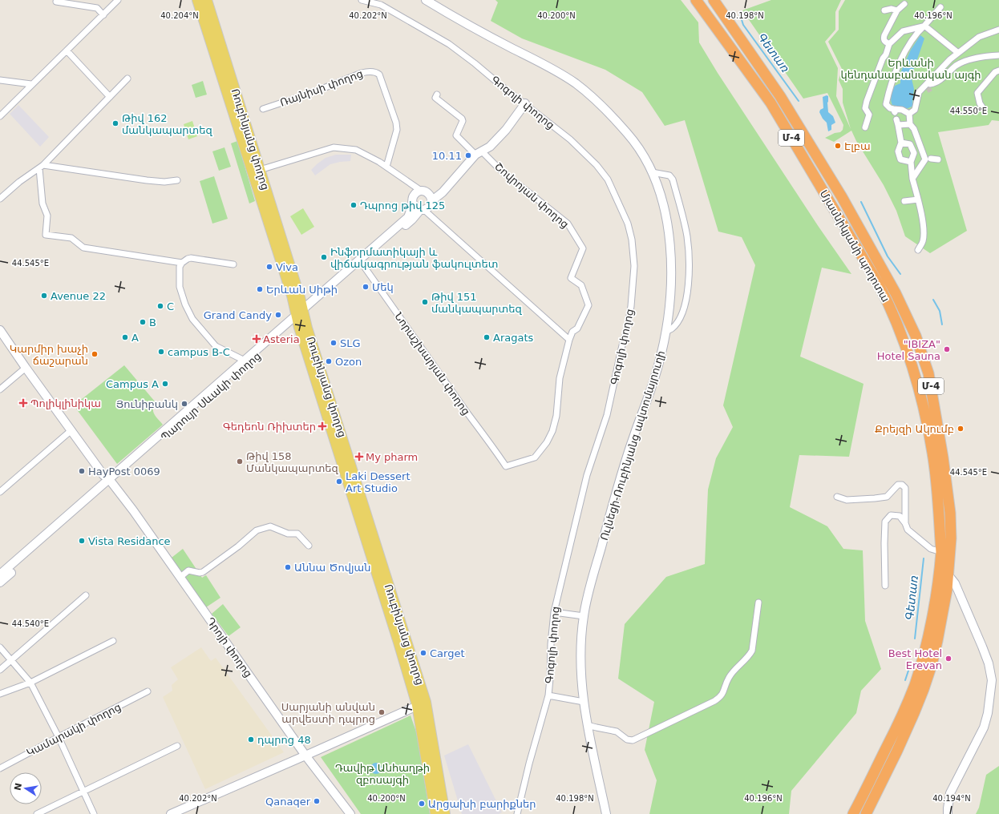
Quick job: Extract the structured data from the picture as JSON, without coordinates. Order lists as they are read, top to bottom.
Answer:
{
  "streets": {
    "highway": ["Մ-4", "Մյասնիկյանի պողոտա"],
    "main road": ["Ռուբինյանց փողոց"],
    "street": [
      "Ռայնիսի փողոց",
      "Գոգոլի փողոց",
      "Շովրոյան փողոց",
      "Նորաշխարյան փողոց",
      "Պարույր Սևակի փողոց",
      "Ուլնեցի-Ռուբինյանց ավտոմայրուղի",
      "Դրոյի փողոց",
      "Կամարակի փողոց"
    ]
  },
  "crossings": [
    ["Ռուբինյանց փողոց", "Պարույր Սևակի փողոց"],
    ["Շովրոյան փողոց", "Նորաշխարյան փողոց"],
    ["Նորաշխարյան փողոց", "Պարույր Սևակի փողոց"],
    ["Պարույր Սևակի փողոց", "Դրոյի փողոց"]
  ],
  "water": ["Գետառ"],
  "parks": ["Երևանի կենդանաբանական այգի", "Դավիթ Անհաղթի զբոսայգի"],
  "places": {
    "other": [
      "Թիվ 162 մանկապարտեզ",
      "Էլբա",
      "10.11",
      "Դպրոց թիվ 125",
      "Ինֆորմատիկայի և վիճակագրության ֆակուլտետ",
      "Viva",
      "Մեկ",
      "Երևան Սիթի",
      "Avenue 22",
      "Թիվ 151 մանկապարտեզ",
      "C",
      "Grand Candy",
      "B",
      "A",
      "Aragats",
      "SLG",
      "\"IBIZA\" Hotel Sauna",
      "campus B-C",
      "Կարմիր խաչի ճաշարան",
      "Ozon",
      "Campus A",
      "Յունիբանկ",
      "Քրեյզի Ակումբ",
      "Թիվ 158 Մանկապարտեզ",
      "HayPost 0069",
      "Laki Dessert Art Studio",
      "Vista Residance",
      "Աննա Ծովյան",
      "Carget",
      "Best Hotel Erevan",
      "Սարյանի անվան արվեստի դպրոց",
      "դպրոց 48",
      "Qanaqer",
      "Արցախի բարիքներ"
    ],
    "health": [
      "Asteria",
      "Պոլիկլինիկա",
      "Գեդեոն Ռիխտեր",
      "My pharm"
    ]
  },
  "north": "left",
  "coordinates": [
    "40.204°N",
    "40.202°N",
    "40.200°N",
    "40.198°N",
    "40.196°N",
    "44.550°E",
    "44.545°E",
    "44.540°E",
    "40.194°N"
  ]
}
